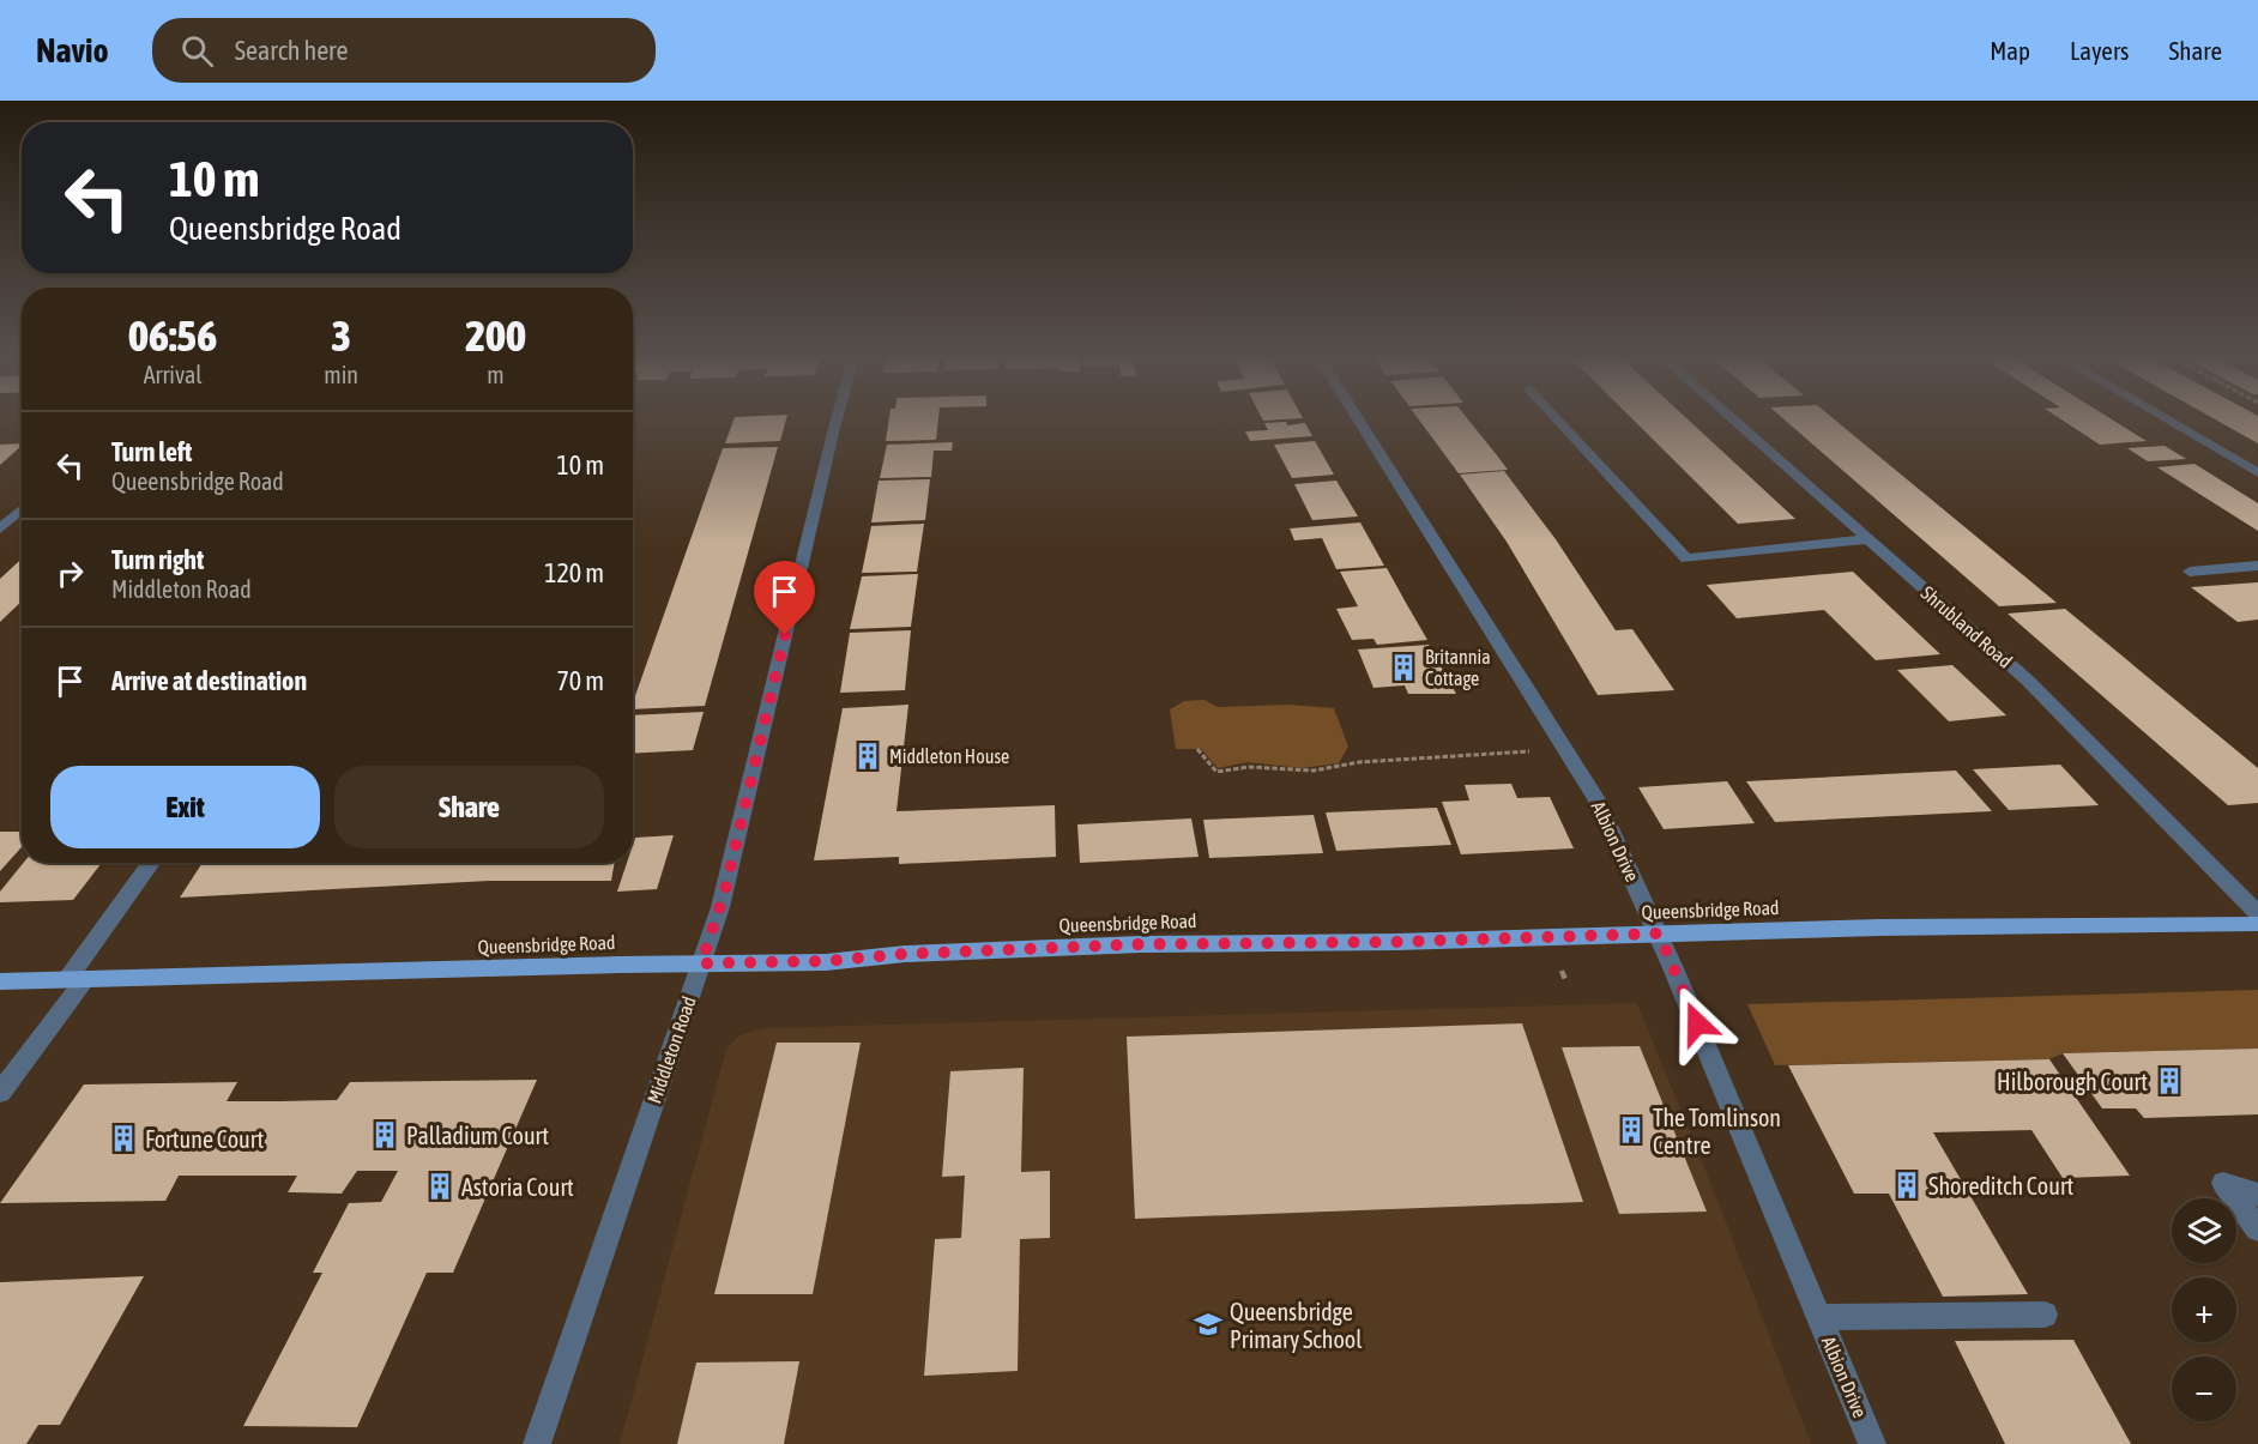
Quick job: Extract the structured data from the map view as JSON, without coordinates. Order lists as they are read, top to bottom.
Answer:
{
  "streets": {
    "main road": ["Queensbridge Road"],
    "street": ["Shrubland Road", "Albion Drive", "Middleton Road"]
  },
  "crossings": [
    ["Albion Drive", "Queensbridge Road"],
    ["Queensbridge Road", "Middleton Road"]
  ],
  "places": {
    "building": [
      "Britannia Cottage",
      "Middleton House",
      "Hilborough Court",
      "The Tomlinson Centre",
      "Palladium Court",
      "Fortune Court",
      "Shoreditch Court",
      "Astoria Court"
    ],
    "school or university": ["Queensbridge Primary School"]
  },
  "page": {
    "header": "Navio",
    "search": "Search here",
    "nav": ["Map", "Layers", "Share"],
    "turn": ["10 m", "Queensbridge Road"],
    "eta": [
      "06:56",
      "Arrival",
      "3",
      "min",
      "200",
      "m"
    ],
    "list": [
      {
        "name": "Turn left",
        "note": "Queensbridge Road",
        "value": "10 m"
      },
      {
        "name": "Turn right",
        "note": "Middleton Road",
        "value": "120 m"
      },
      {
        "name": "Arrive at destination",
        "value": "70 m"
      }
    ],
    "buttons": ["Exit", "Share"],
    "map_buttons": ["+", "−"]
  }
}
